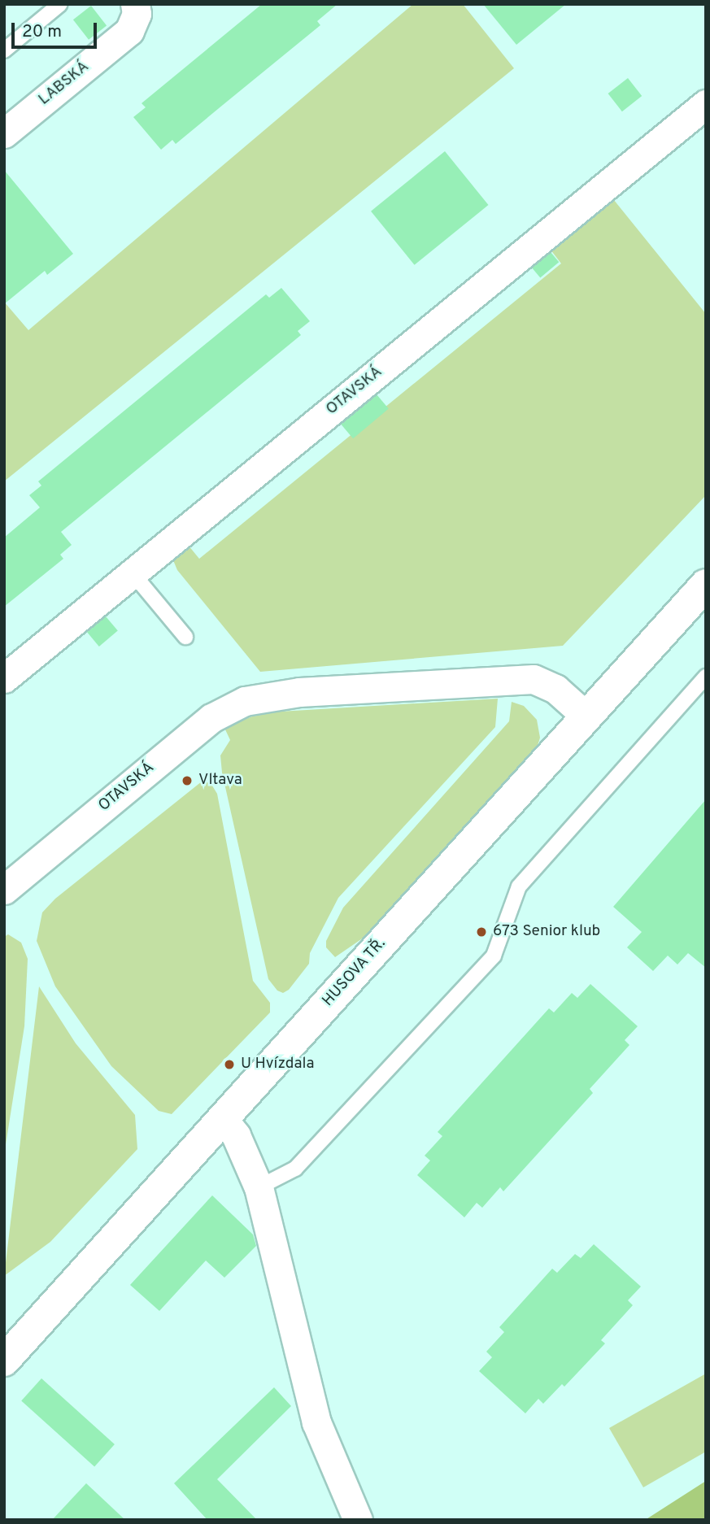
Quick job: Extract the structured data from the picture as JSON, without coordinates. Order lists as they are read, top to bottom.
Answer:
{
  "streets": {
    "street": ["LABSKÁ", "OTAVSKÁ", "HUSOVA TŘ."]
  },
  "crossings": [
    ["OTAVSKÁ", "HUSOVA TŘ."]
  ],
  "places": ["Vltava", "673 Senior klub", "U Hvízdala"],
  "scale_bar": "20 m"
}
